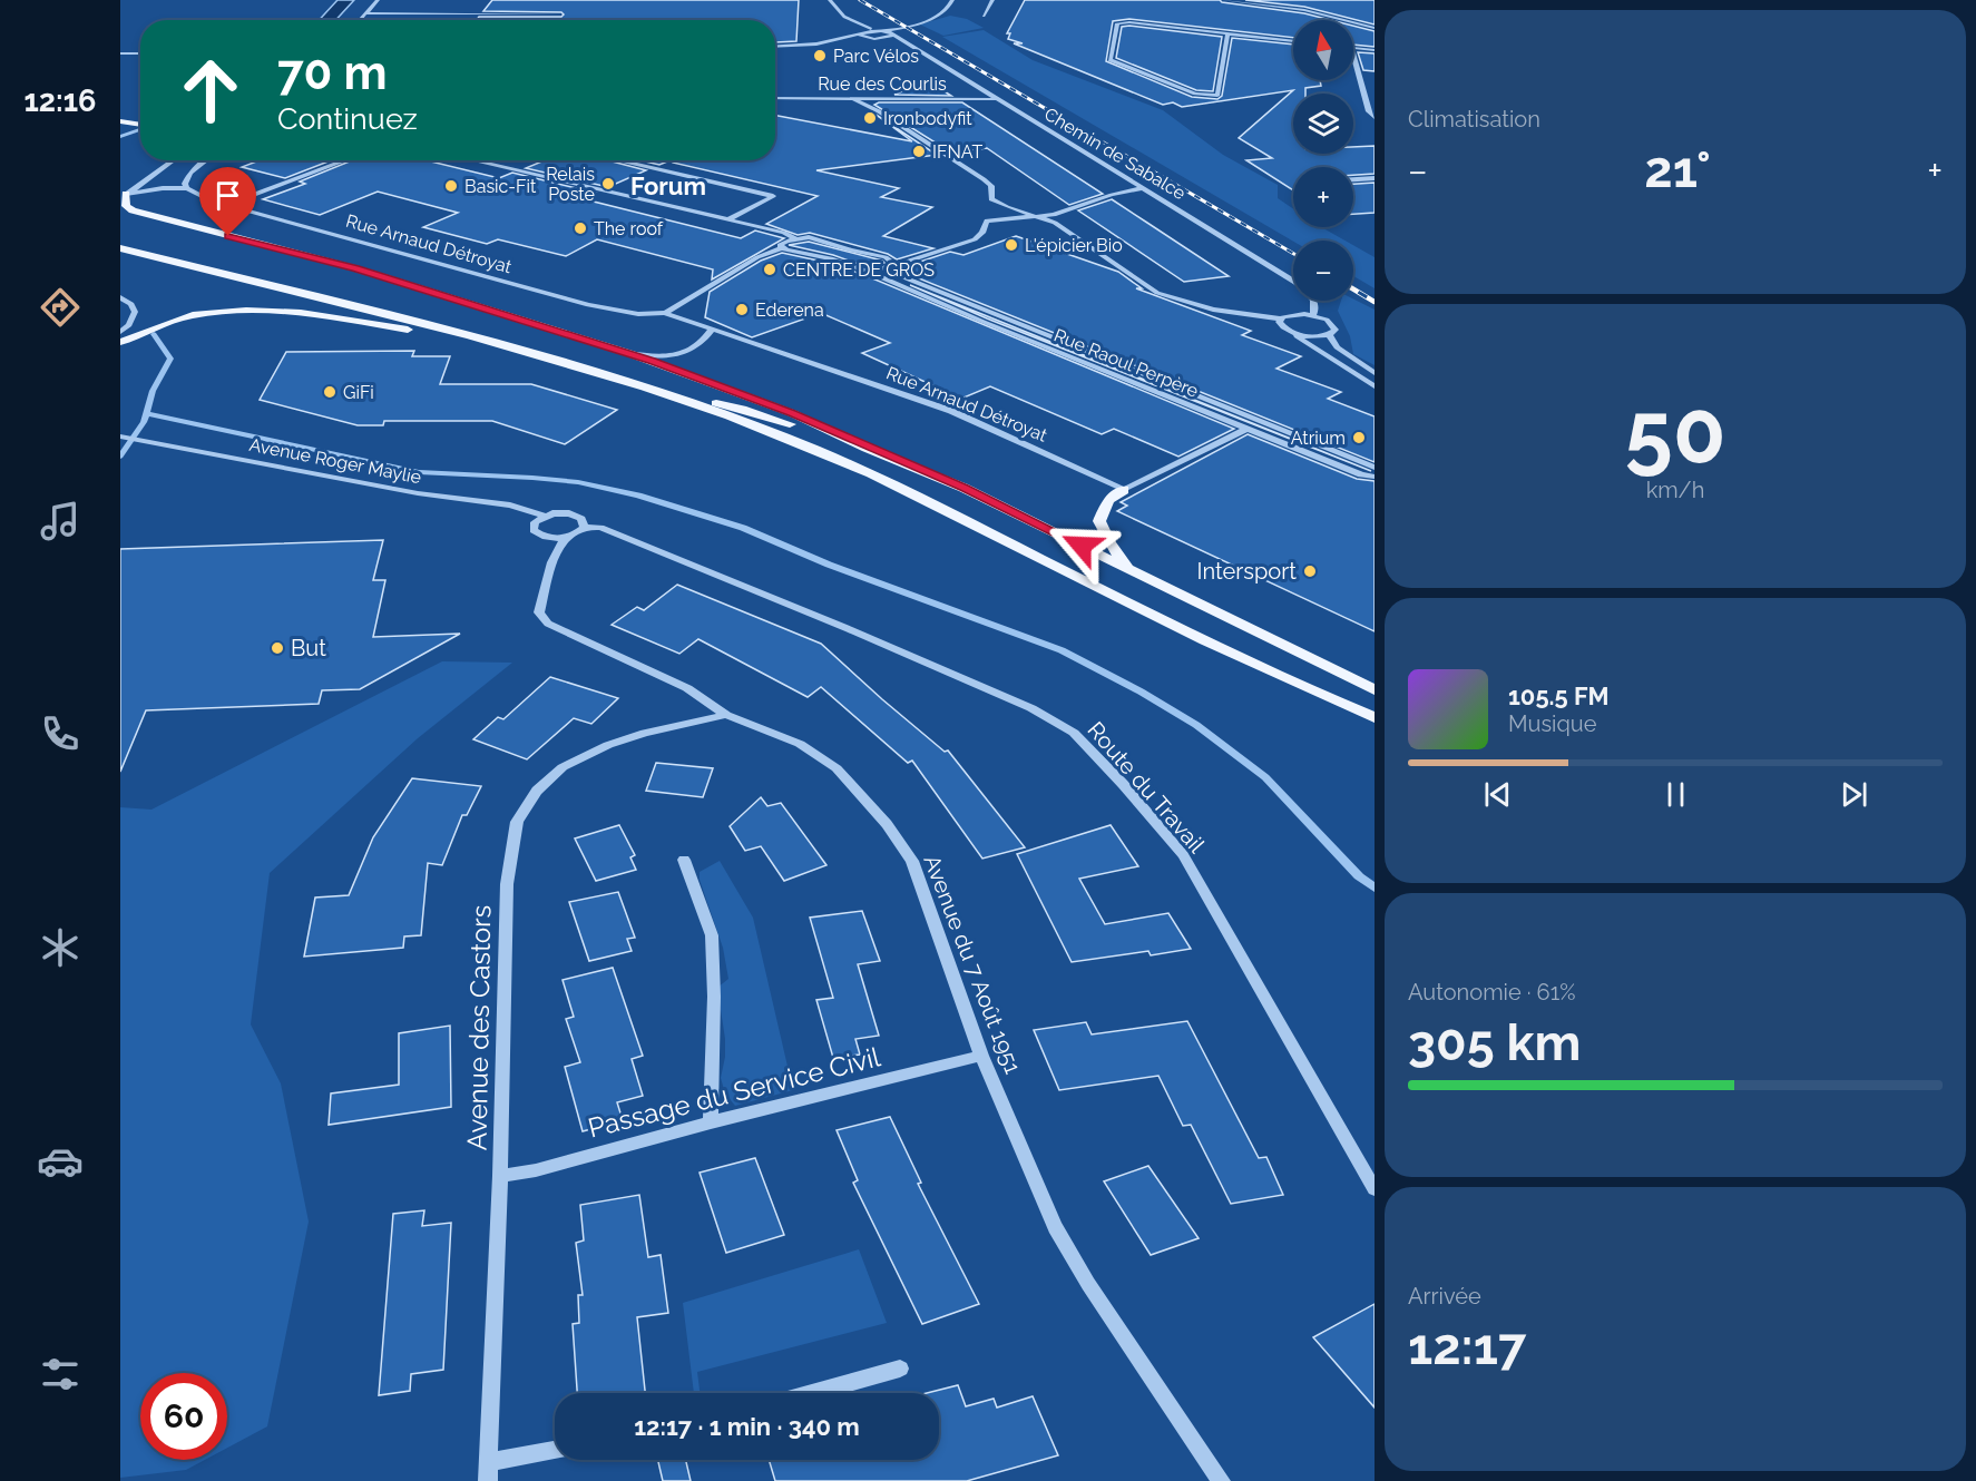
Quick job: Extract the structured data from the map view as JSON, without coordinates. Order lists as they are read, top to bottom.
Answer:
{
  "streets": {
    "street": [
      "Rue des Courlis",
      "Chemin de Sabalce",
      "Rue Arnaud Détroyat",
      "Rue Raoul Perpère",
      "Avenue Roger Maylie",
      "Route du Travail",
      "Avenue du 7 Août 1951",
      "Avenue des Castors",
      "Passage du Service Civil"
    ]
  },
  "crossings": [
    ["Rue des Courlis", "Chemin de Sabalce"],
    ["Avenue Roger Maylie", "Route du Travail"],
    ["Avenue du 7 Août 1951", "Avenue des Castors"],
    ["Avenue du 7 Août 1951", "Passage du Service Civil"],
    ["Avenue des Castors", "Passage du Service Civil"]
  ],
  "districts": ["Forum"],
  "places": [
    "Parc Vélos",
    "Ironbodyfit",
    "IFNAT",
    "Relais Poste",
    "Basic-Fit",
    "The roof",
    "L'épicier Bio",
    "CENTRE DE GROS",
    "Ederena",
    "GiFi",
    "Atrium",
    "Intersport",
    "But"
  ],
  "north": "top",
  "page": {
    "tabs": "12:16",
    "tile": [
      "Climatisation",
      ["50", "km/h"],
      ["Autonomie · 61%", "305 km"],
      ["Arrivée", "12:17"]
    ],
    "map_buttons": ["+", "−"],
    "turn": ["70 m", "Continuez"],
    "heat": ["−", "21°", "+"],
    "song": ["105.5 FM", "Musique"],
    "limit": "60",
    "trip": "12:17 · 1 min · 340 m"
  }
}
